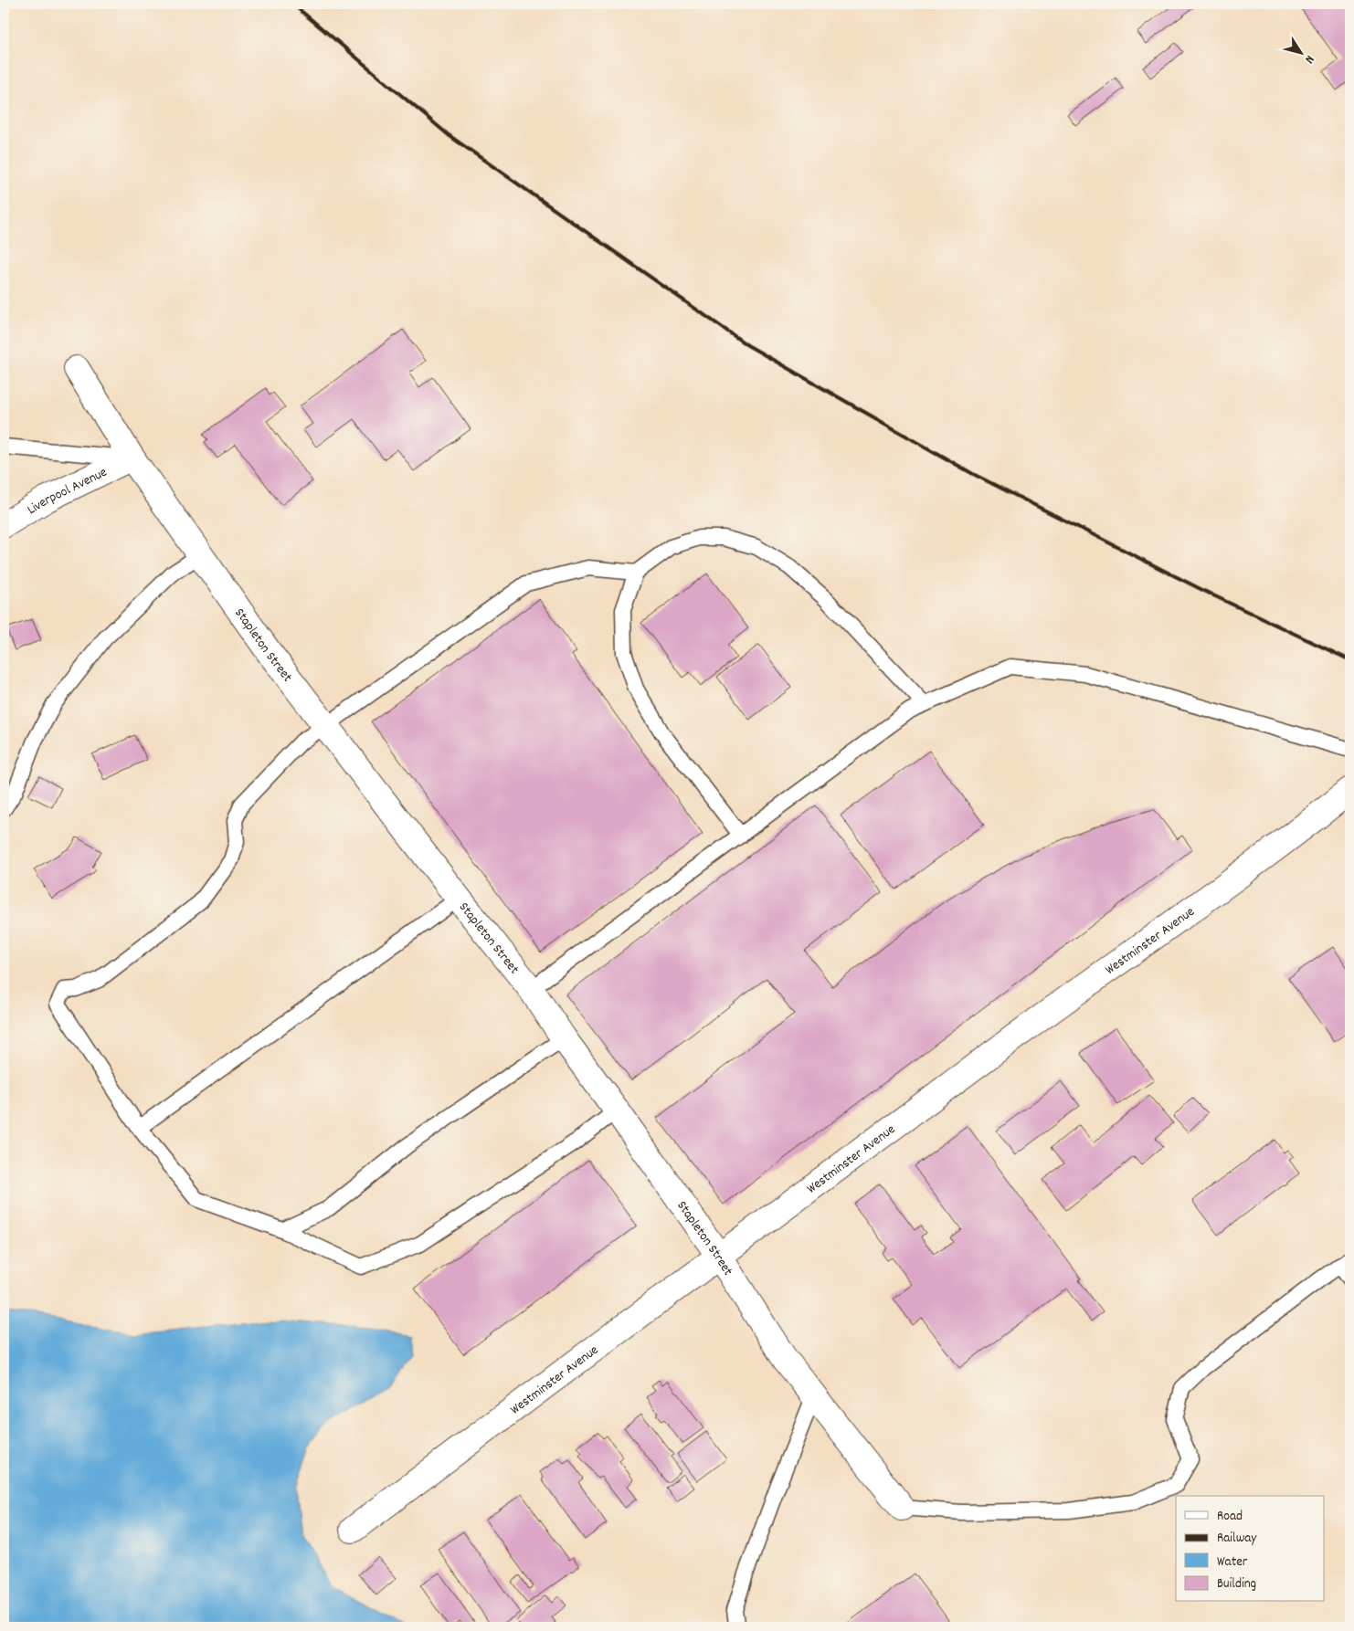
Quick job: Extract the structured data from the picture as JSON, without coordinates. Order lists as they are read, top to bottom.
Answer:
{
  "streets": {
    "street": ["Liverpool Avenue", "Stapleton Street", "Westminster Avenue"]
  },
  "crossings": [
    ["Liverpool Avenue", "Stapleton Street"],
    ["Stapleton Street", "Westminster Avenue"]
  ],
  "legend": [
    "Road",
    "Railway",
    "Water",
    "Building"
  ],
  "north": "bottom right"
}
